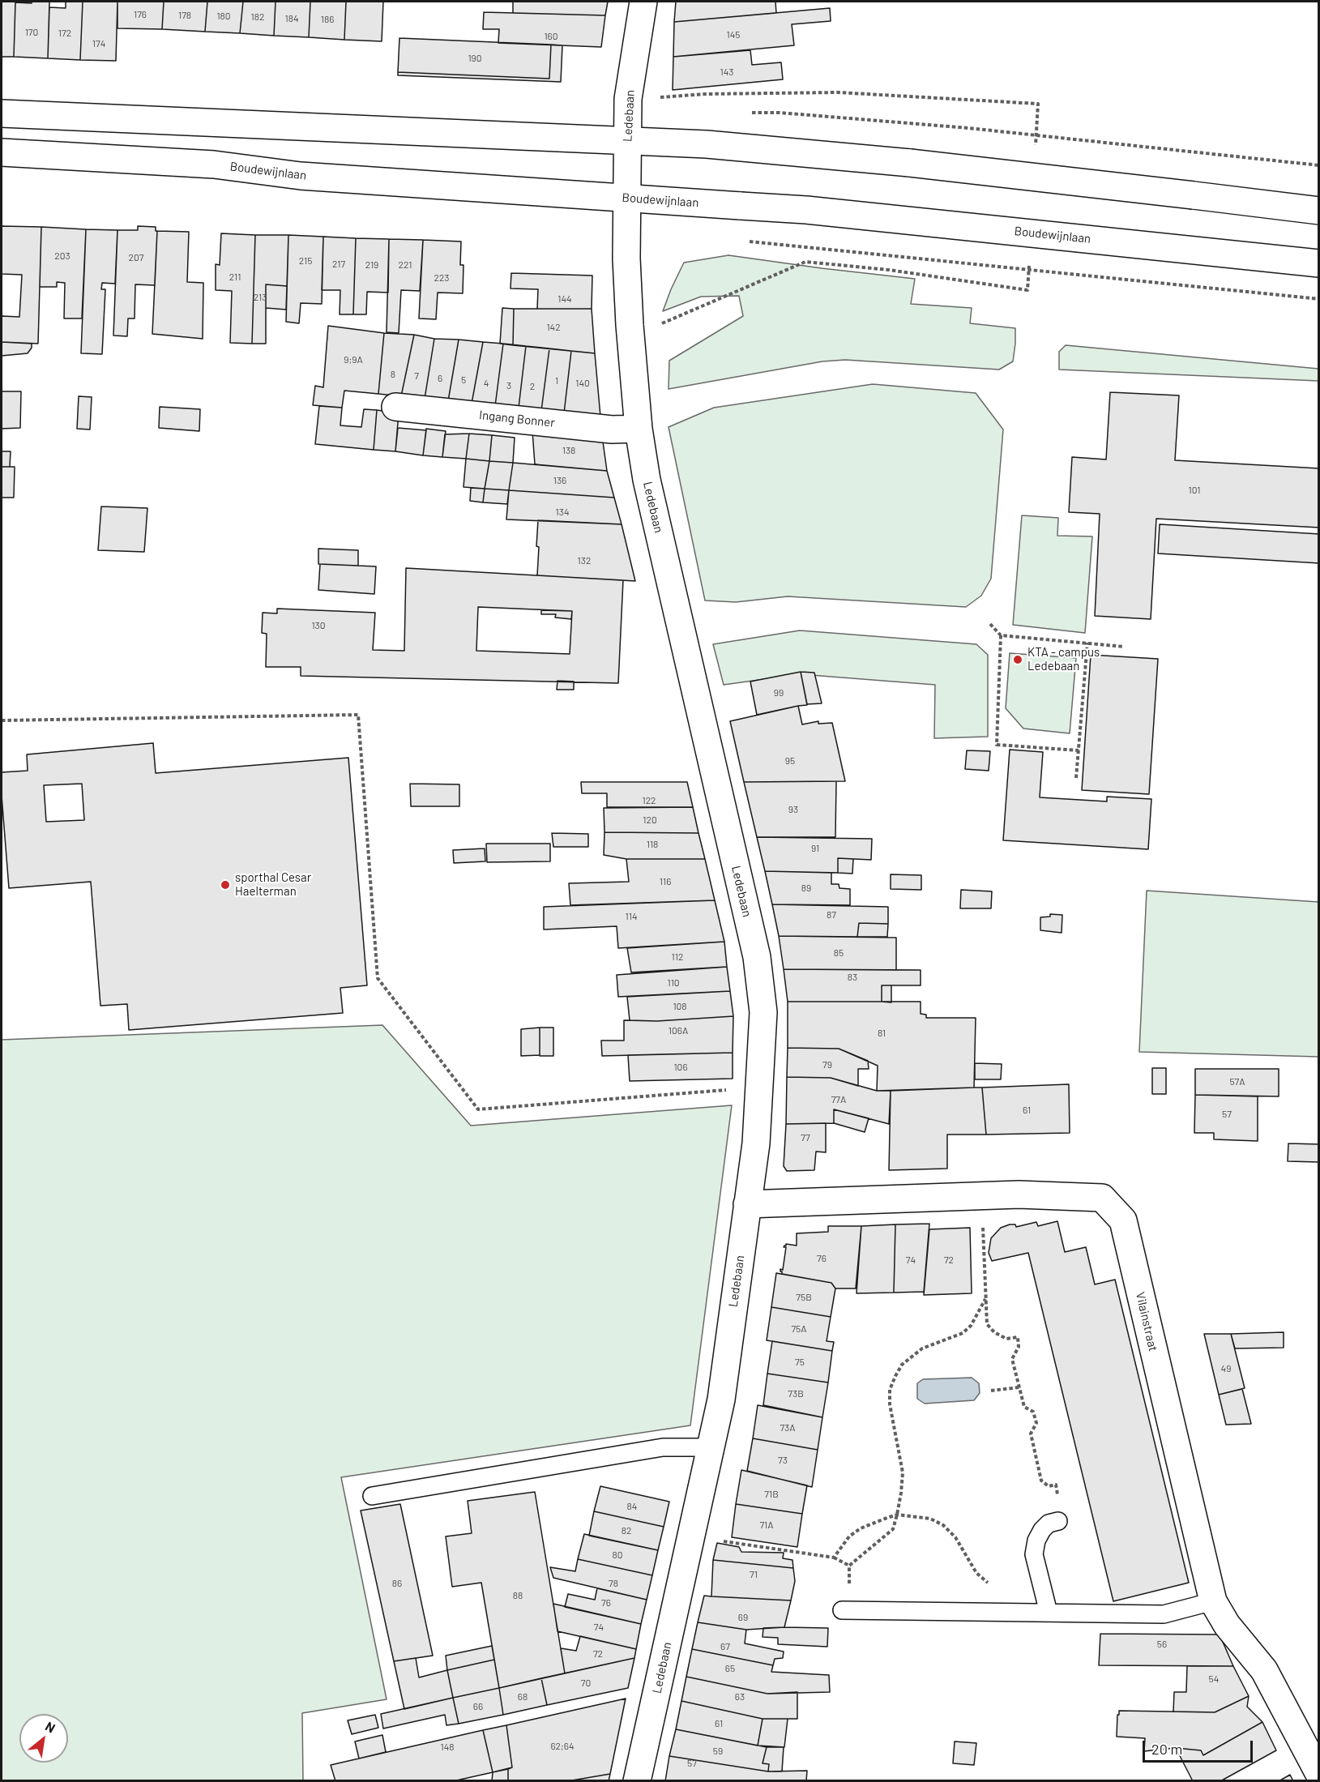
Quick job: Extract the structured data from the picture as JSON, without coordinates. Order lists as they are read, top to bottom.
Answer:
{
  "streets": {
    "street": [
      "Ledebaan",
      "Boudewijnlaan",
      "Ingang Bonner",
      "Vilainstraat"
    ]
  },
  "crossings": [
    ["Ledebaan", "Boudewijnlaan"],
    ["Ledebaan", "Ingang Bonner"],
    ["Ledebaan", "Vilainstraat"]
  ],
  "places": ["KTA - campus Ledebaan", "sporthal Cesar Haelterman"],
  "house_numbers": [
    "176",
    "178",
    "180",
    "182",
    "184",
    "186",
    "170",
    "172",
    "145",
    "160",
    "174",
    "190",
    "143",
    "203",
    "207",
    "215",
    "217",
    "219",
    "221",
    "211",
    "223",
    "213",
    "144",
    "142",
    "9;9A",
    "8",
    "7",
    "6",
    "5",
    "1",
    "4",
    "140",
    "3",
    "2",
    "138",
    "136",
    "101",
    "134",
    "132",
    "130",
    "99",
    "95",
    "122",
    "93",
    "120",
    "118",
    "91",
    "116",
    "89",
    "87",
    "114",
    "85",
    "112",
    "83",
    "110",
    "108",
    "106A",
    "81",
    "79",
    "106",
    "57A",
    "77A",
    "61",
    "57",
    "77",
    "76",
    "74",
    "72",
    "75B",
    "75A",
    "75",
    "49",
    "73B",
    "73A",
    "73",
    "71B",
    "84",
    "71A",
    "82",
    "80",
    "71",
    "86",
    "78",
    "88",
    "76",
    "69",
    "74",
    "56",
    "67",
    "72",
    "65",
    "54",
    "70",
    "68",
    "63",
    "66",
    "61",
    "62;64",
    "148",
    "59",
    "57"
  ],
  "scale_bar": "20 m",
  "north": "top right"
}
